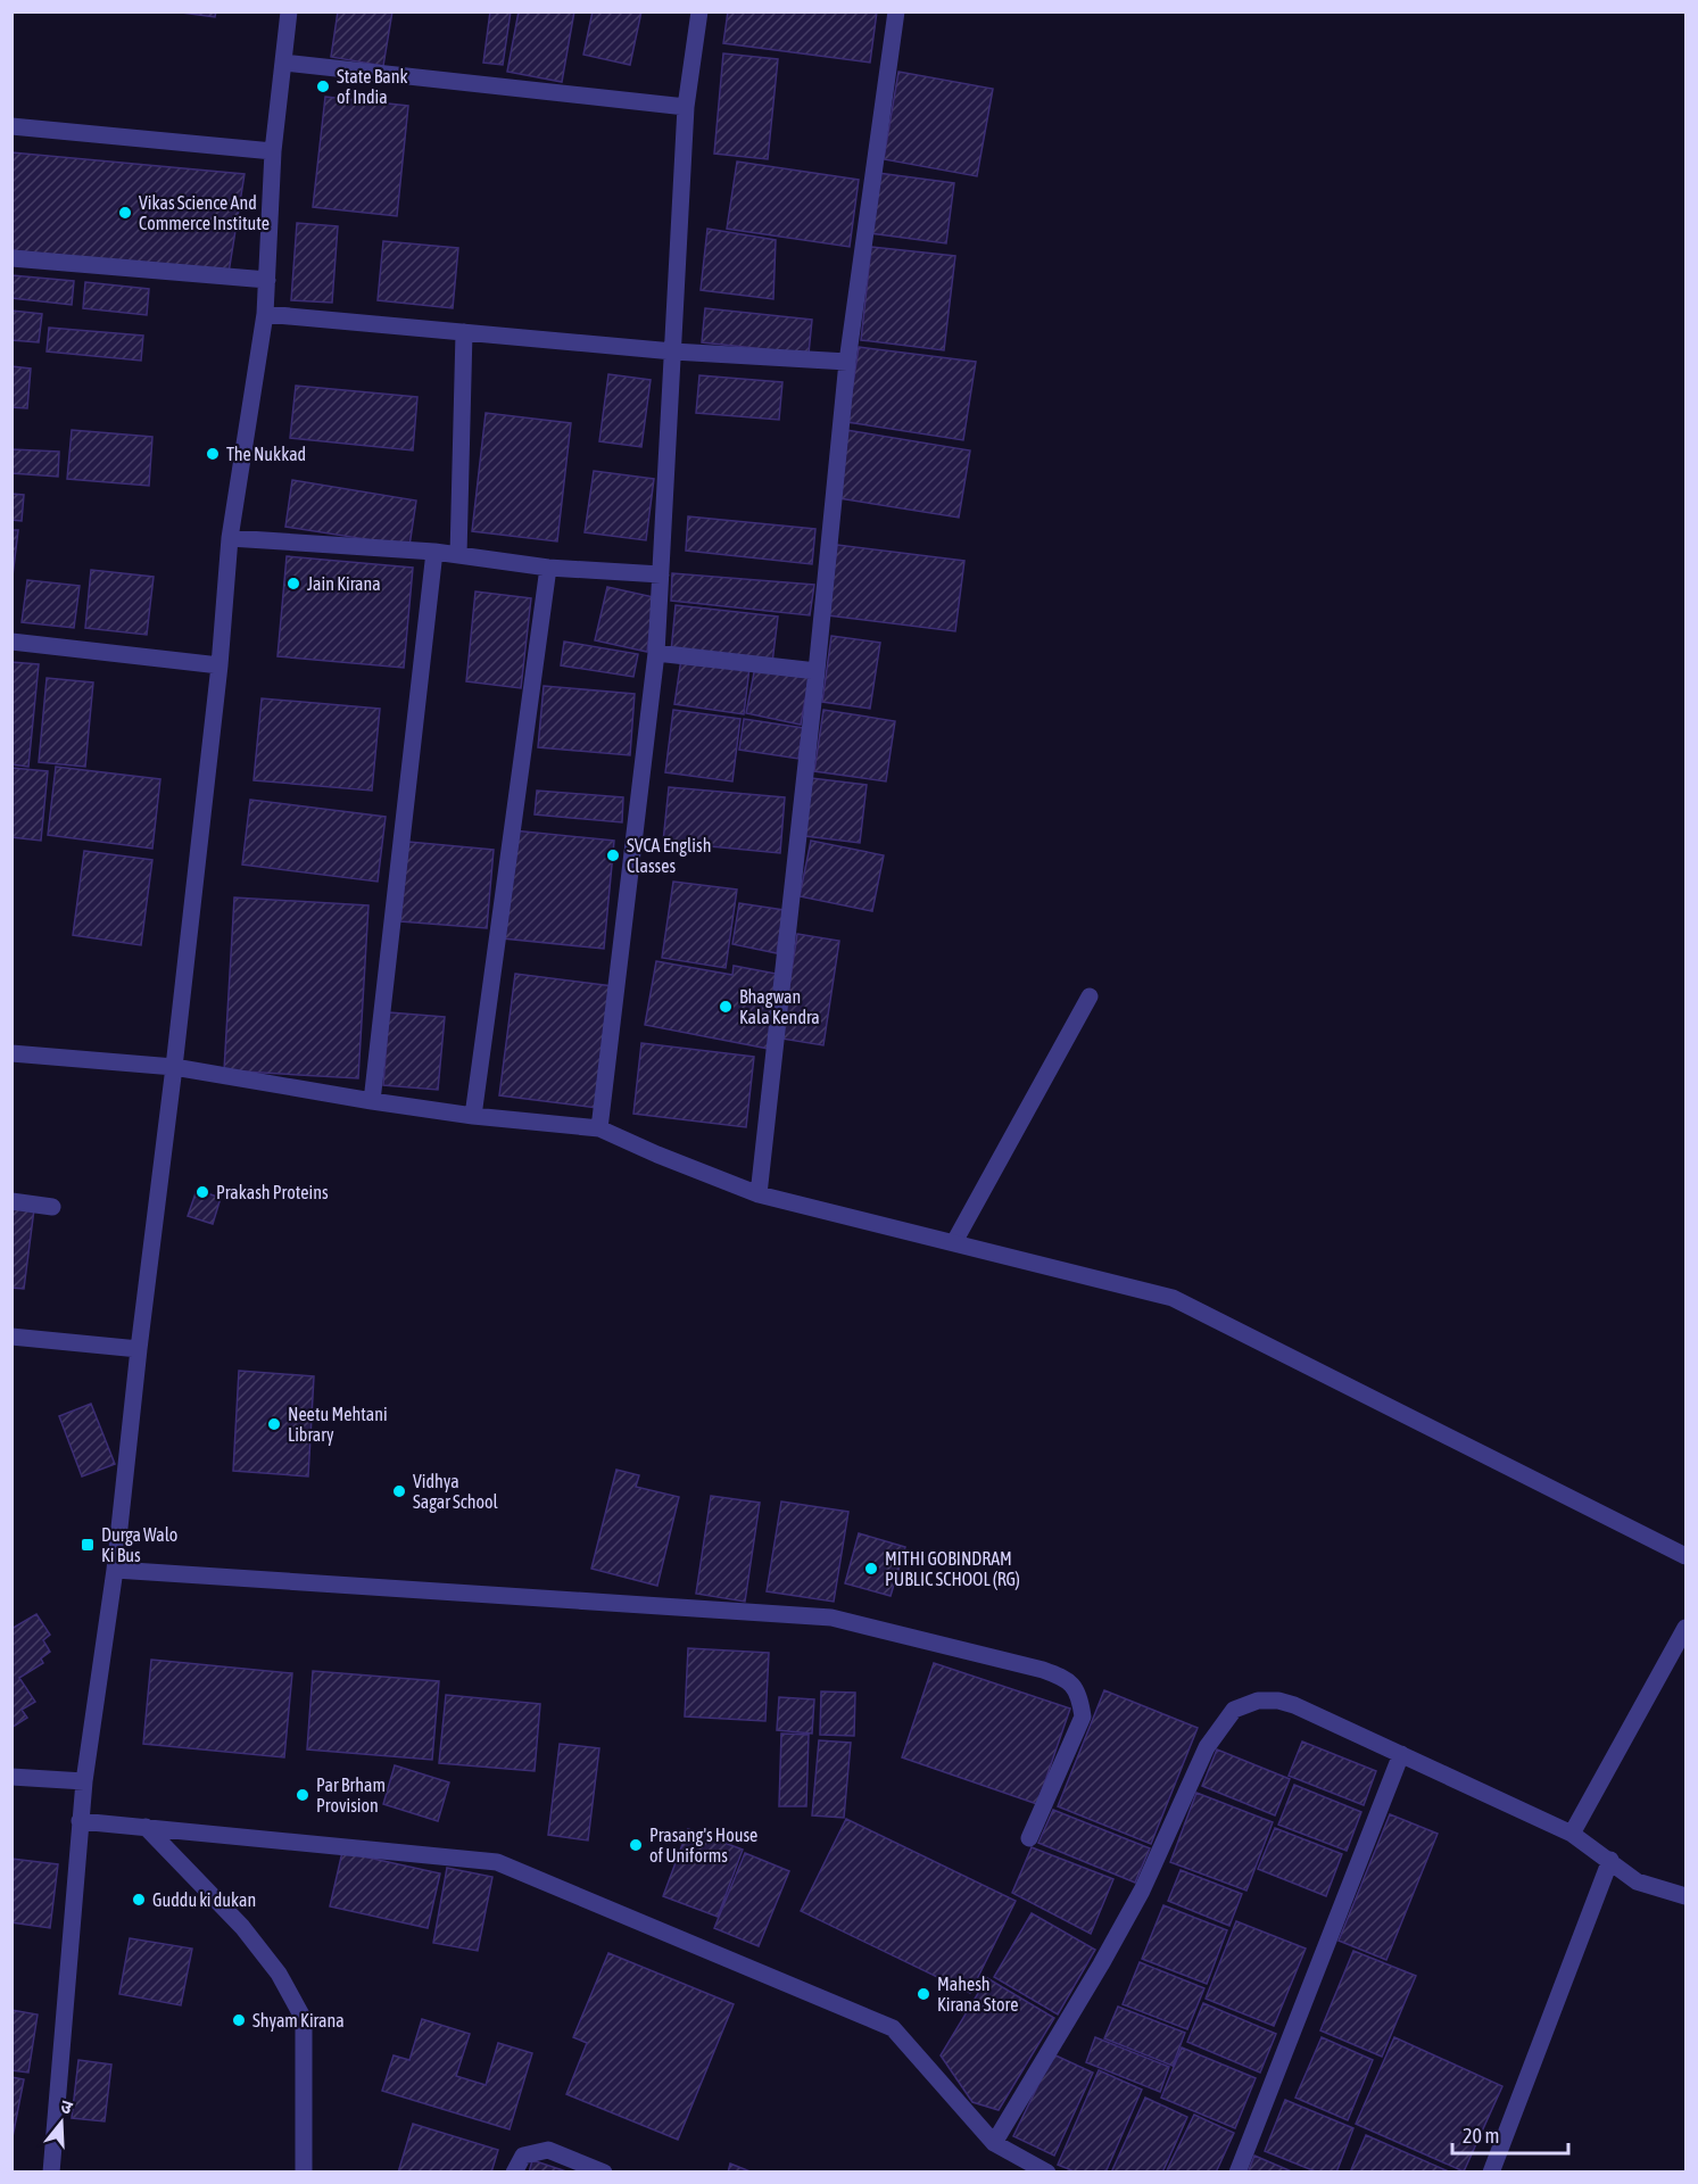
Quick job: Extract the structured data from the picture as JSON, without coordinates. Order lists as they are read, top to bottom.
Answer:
{
  "places": {
    "other": [
      "State Bank of India",
      "Vikas Science And Commerce Institute",
      "The Nukkad",
      "Jain Kirana",
      "SVCA English Classes",
      "Bhagwan Kala Kendra",
      "Prakash Proteins",
      "Neetu Mehtani Library",
      "Vidhya Sagar School",
      "MITHI GOBINDRAM PUBLIC SCHOOL (RG)",
      "Par Brham Provision",
      "Prasang's House of Uniforms",
      "Guddu ki dukan",
      "Mahesh Kirana Store",
      "Shyam Kirana"
    ],
    "transit": ["Durga Walo Ki Bus"]
  },
  "scale_bar": "20 m",
  "north": "top"
}
